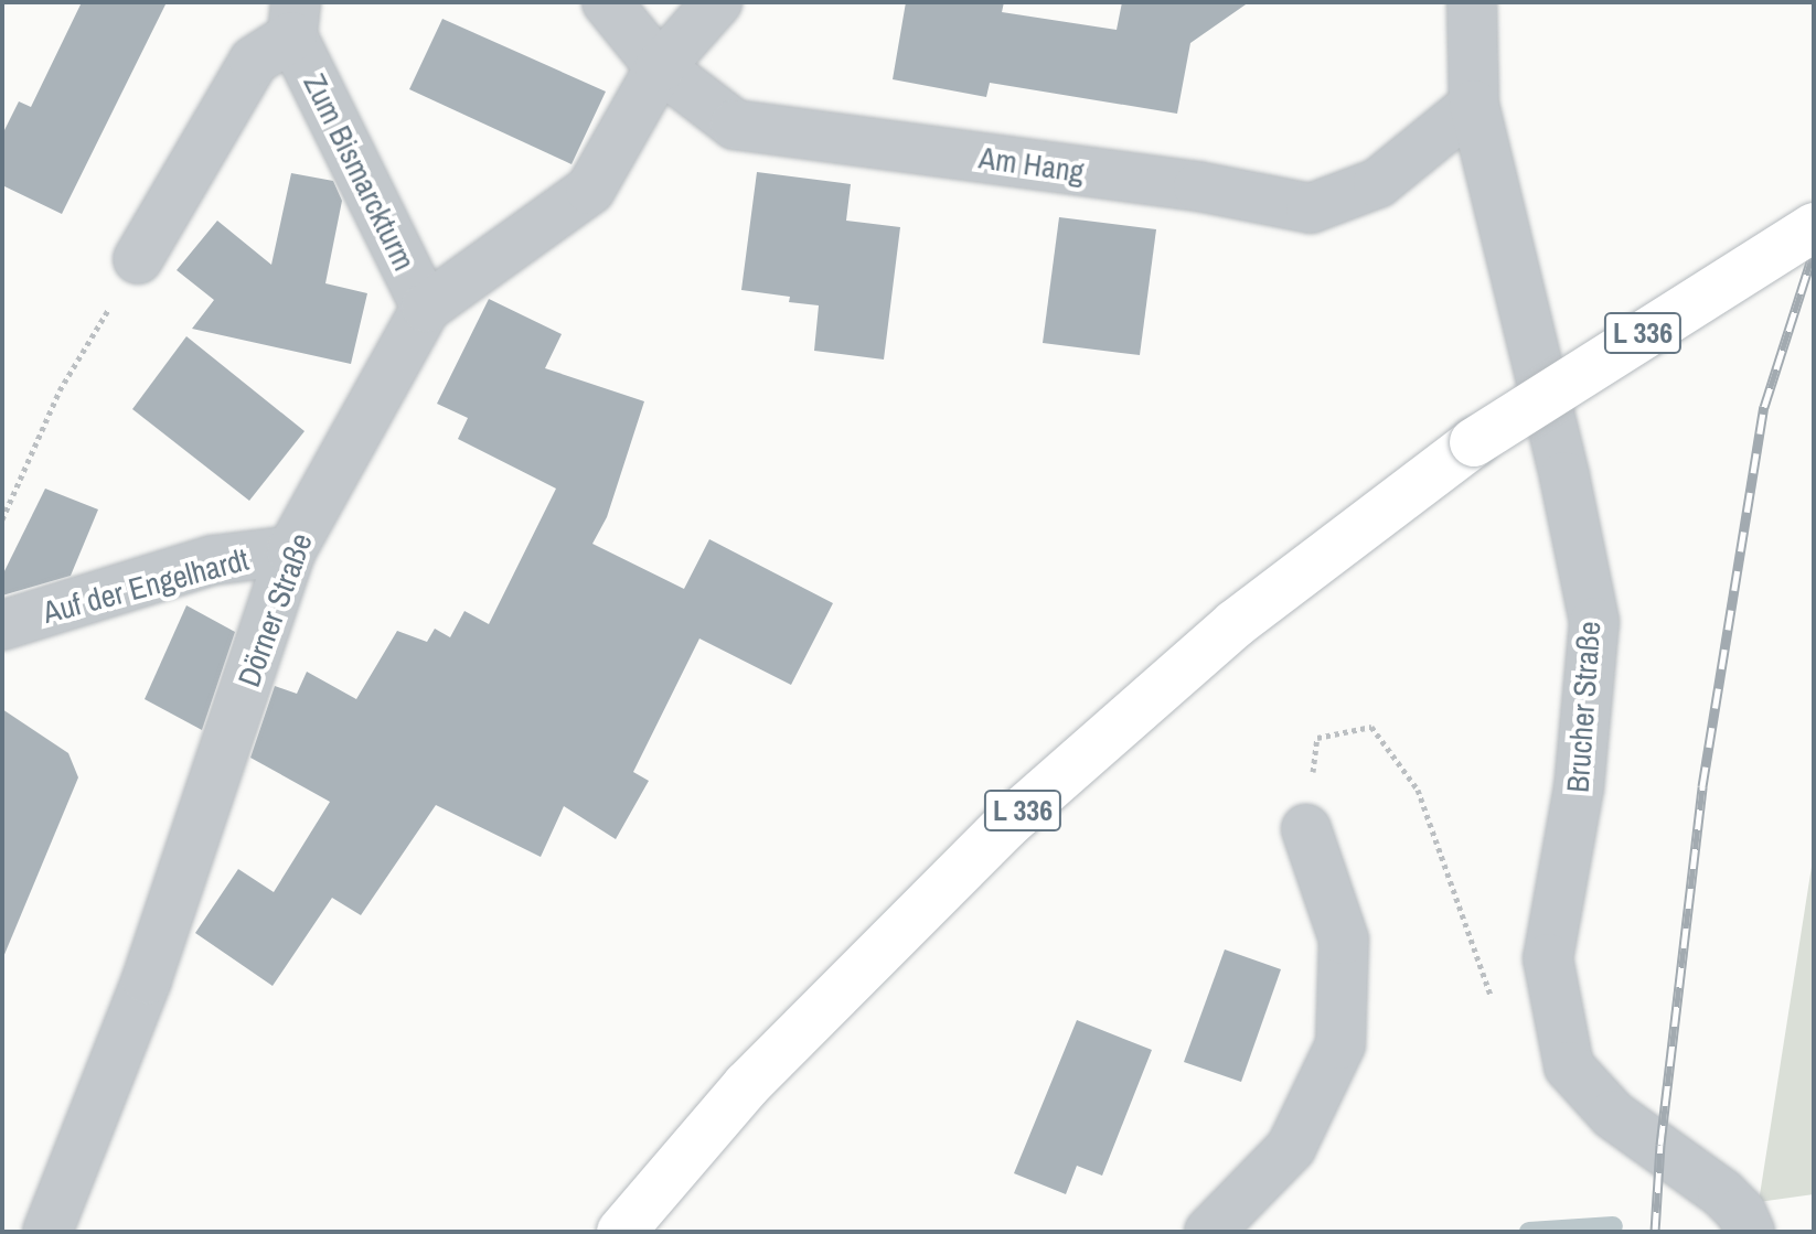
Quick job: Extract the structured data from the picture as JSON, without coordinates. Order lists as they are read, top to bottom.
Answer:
{
  "streets": {
    "main road": ["L 336"],
    "street": [
      "Am Hang",
      "Zum Bismarckturm",
      "Auf der Engelhardt",
      "Dörner Straße",
      "Brucher Straße"
    ]
  },
  "crossings": [
    ["Am Hang", "Dörner Straße"],
    ["Am Hang", "Brucher Straße"],
    ["Zum Bismarckturm", "Dörner Straße"],
    ["Auf der Engelhardt", "Dörner Straße"]
  ]
}
